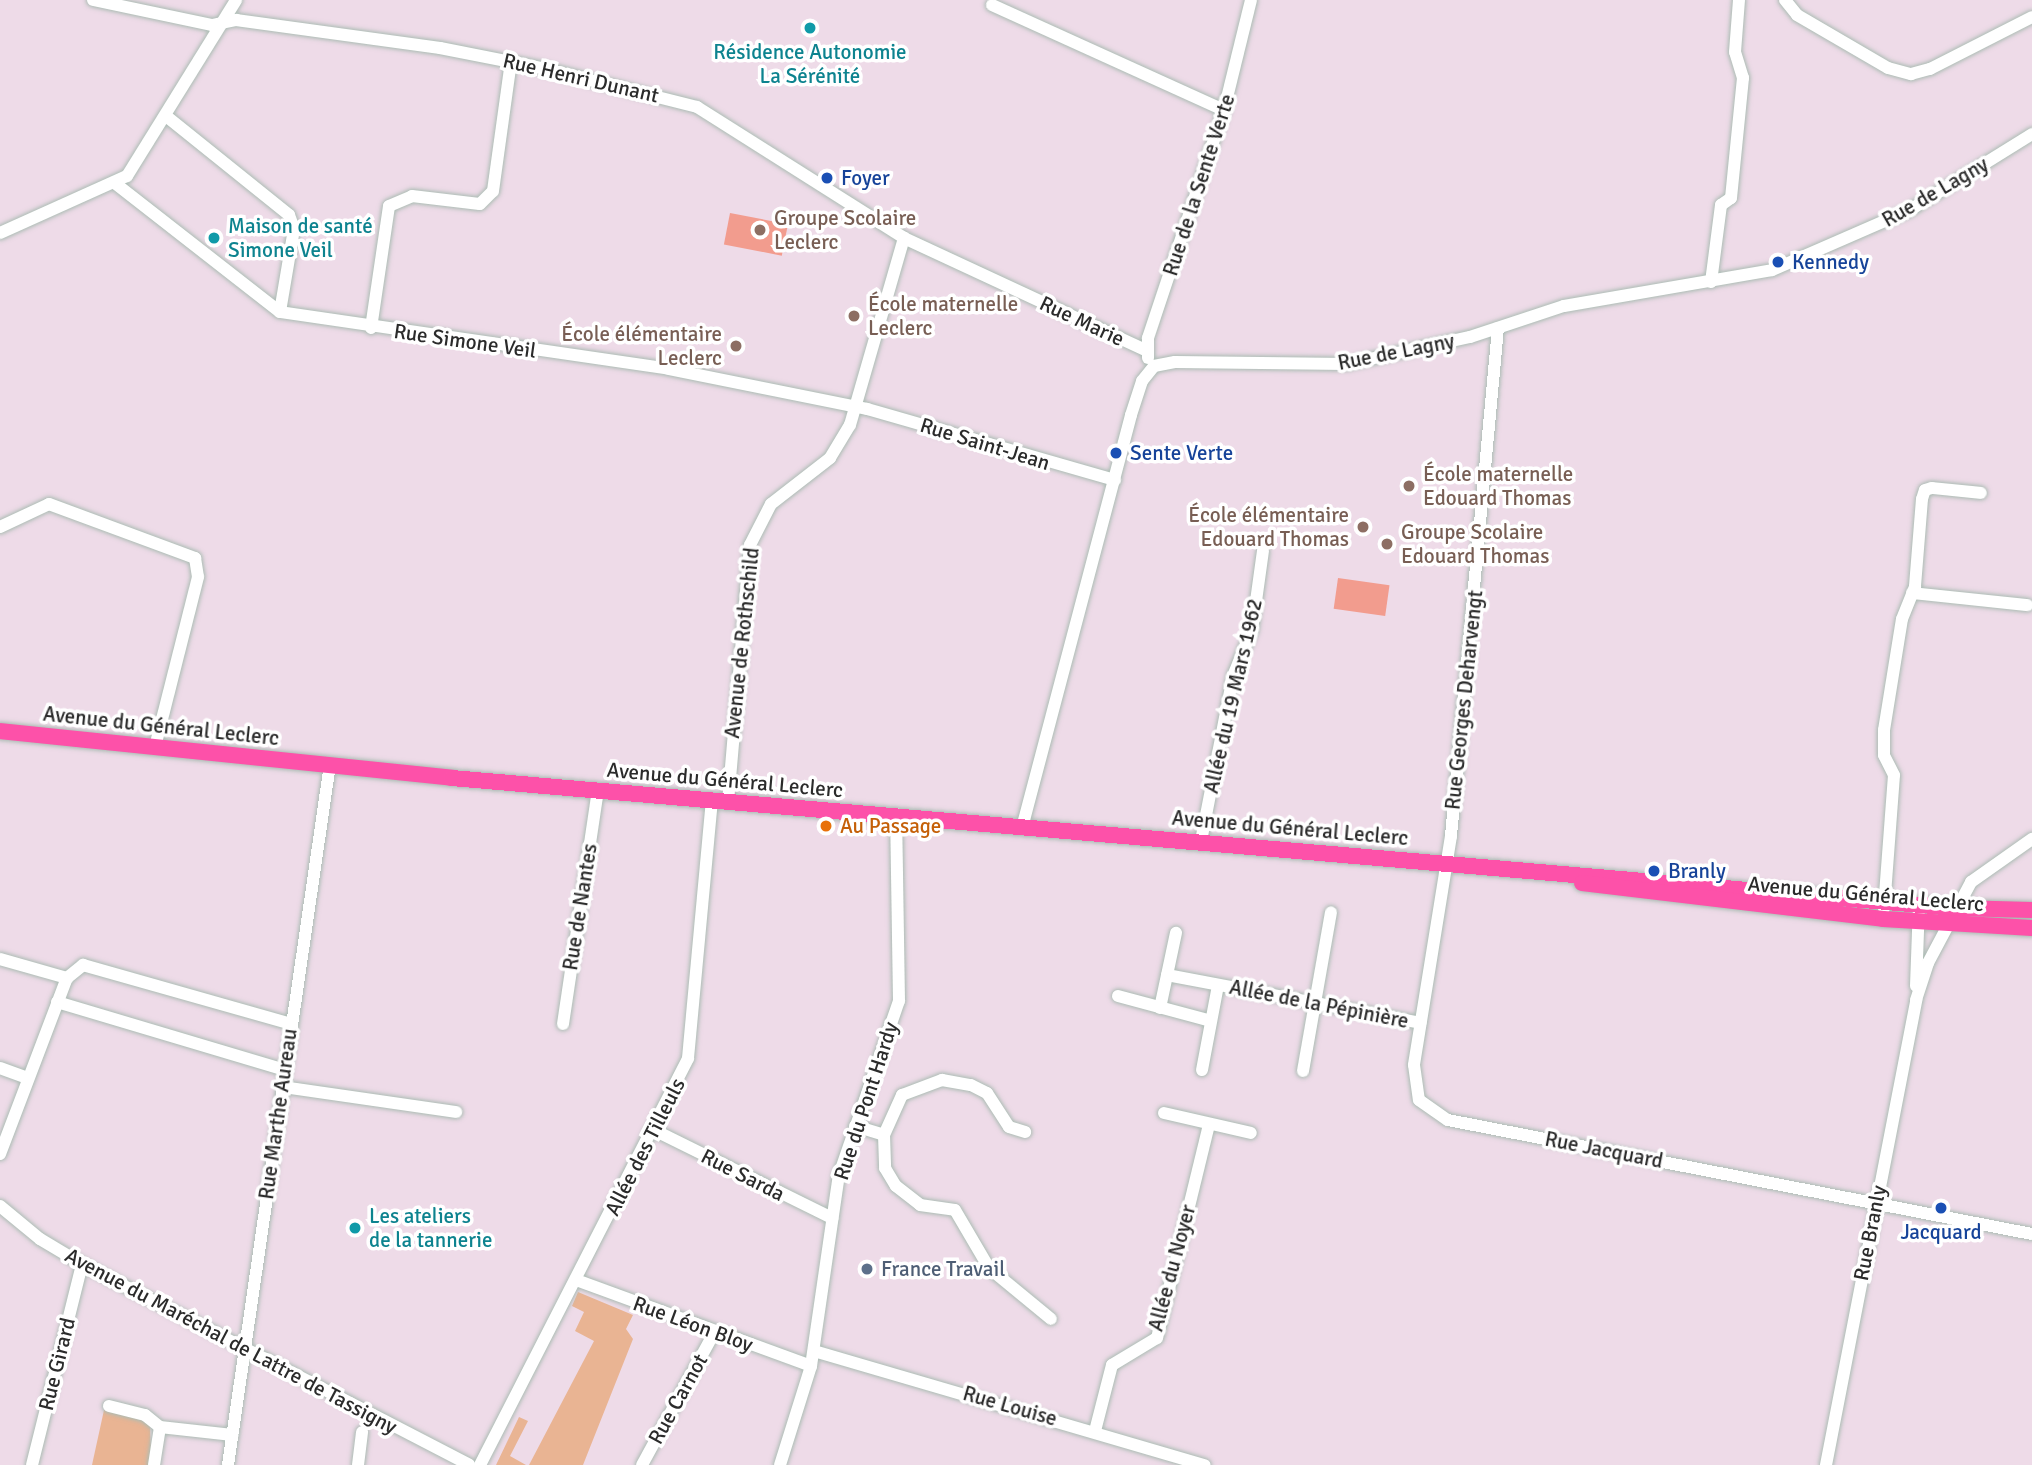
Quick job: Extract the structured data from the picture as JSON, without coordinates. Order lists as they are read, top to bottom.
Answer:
{
  "streets": {
    "main road": ["Avenue du Général Leclerc"],
    "street": [
      "Rue Henri Dunant",
      "Rue de la Sente Verte",
      "Rue de Lagny",
      "Rue Marie",
      "Rue Simone Veil",
      "Rue Saint-Jean",
      "Avenue de Rothschild",
      "Allée du 19 Mars 1962",
      "Rue Georges Deharvengt",
      "Rue de Nantes",
      "Allée de la Pépinière",
      "Rue du Pont Hardy",
      "Rue Marthe Aureau",
      "Allée des Tilleuls",
      "Rue Jacquard",
      "Rue Sarda",
      "Rue Branly",
      "Allée du Noyer",
      "Rue Léon Bloy",
      "Avenue du Maréchal de Lattre de Tassigny",
      "Rue Girard",
      "Rue Carnot",
      "Rue Louise"
    ]
  },
  "crossings": [
    ["Rue Henri Dunant", "Rue Marie"],
    ["Rue Henri Dunant", "Avenue de Rothschild"],
    ["Rue de la Sente Verte", "Rue Marie"],
    ["Rue de Lagny", "Rue Georges Deharvengt"],
    ["Rue Marie", "Avenue de Rothschild"],
    ["Rue Simone Veil", "Rue Saint-Jean"],
    ["Rue Simone Veil", "Avenue de Rothschild"],
    ["Rue Saint-Jean", "Avenue de Rothschild"],
    ["Avenue de Rothschild", "Avenue du Général Leclerc"],
    ["Avenue de Rothschild", "Allée des Tilleuls"],
    ["Allée du 19 Mars 1962", "Avenue du Général Leclerc"],
    ["Rue Georges Deharvengt", "Avenue du Général Leclerc"],
    ["Rue Georges Deharvengt", "Rue Jacquard"],
    ["Avenue du Général Leclerc", "Rue de Nantes"],
    ["Avenue du Général Leclerc", "Rue du Pont Hardy"],
    ["Avenue du Général Leclerc", "Rue Marthe Aureau"],
    ["Avenue du Général Leclerc", "Allée des Tilleuls"],
    ["Avenue du Général Leclerc", "Rue Jacquard"],
    ["Avenue du Général Leclerc", "Rue Branly"],
    ["Allée de la Pépinière", "Rue Jacquard"],
    ["Rue du Pont Hardy", "Rue Sarda"],
    ["Rue du Pont Hardy", "Rue Léon Bloy"],
    ["Rue du Pont Hardy", "Rue Louise"],
    ["Rue Marthe Aureau", "Avenue du Maréchal de Lattre de Tassigny"],
    ["Allée des Tilleuls", "Rue Sarda"],
    ["Allée des Tilleuls", "Rue Léon Bloy"],
    ["Rue Jacquard", "Rue Branly"],
    ["Allée du Noyer", "Rue Louise"],
    ["Rue Léon Bloy", "Rue Carnot"],
    ["Avenue du Maréchal de Lattre de Tassigny", "Rue Girard"]
  ],
  "places": [
    "Résidence Autonomie La Sérénité",
    "Foyer",
    "Groupe Scolaire Leclerc",
    "Maison de santé Simone Veil",
    "Kennedy",
    "École maternelle Leclerc",
    "École élémentaire Leclerc",
    "Sente Verte",
    "École maternelle Edouard Thomas",
    "École élémentaire Edouard Thomas",
    "Groupe Scolaire Edouard Thomas",
    "Au Passage",
    "Branly",
    "Jacquard",
    "Les ateliers de la tannerie",
    "France Travail"
  ]
}
